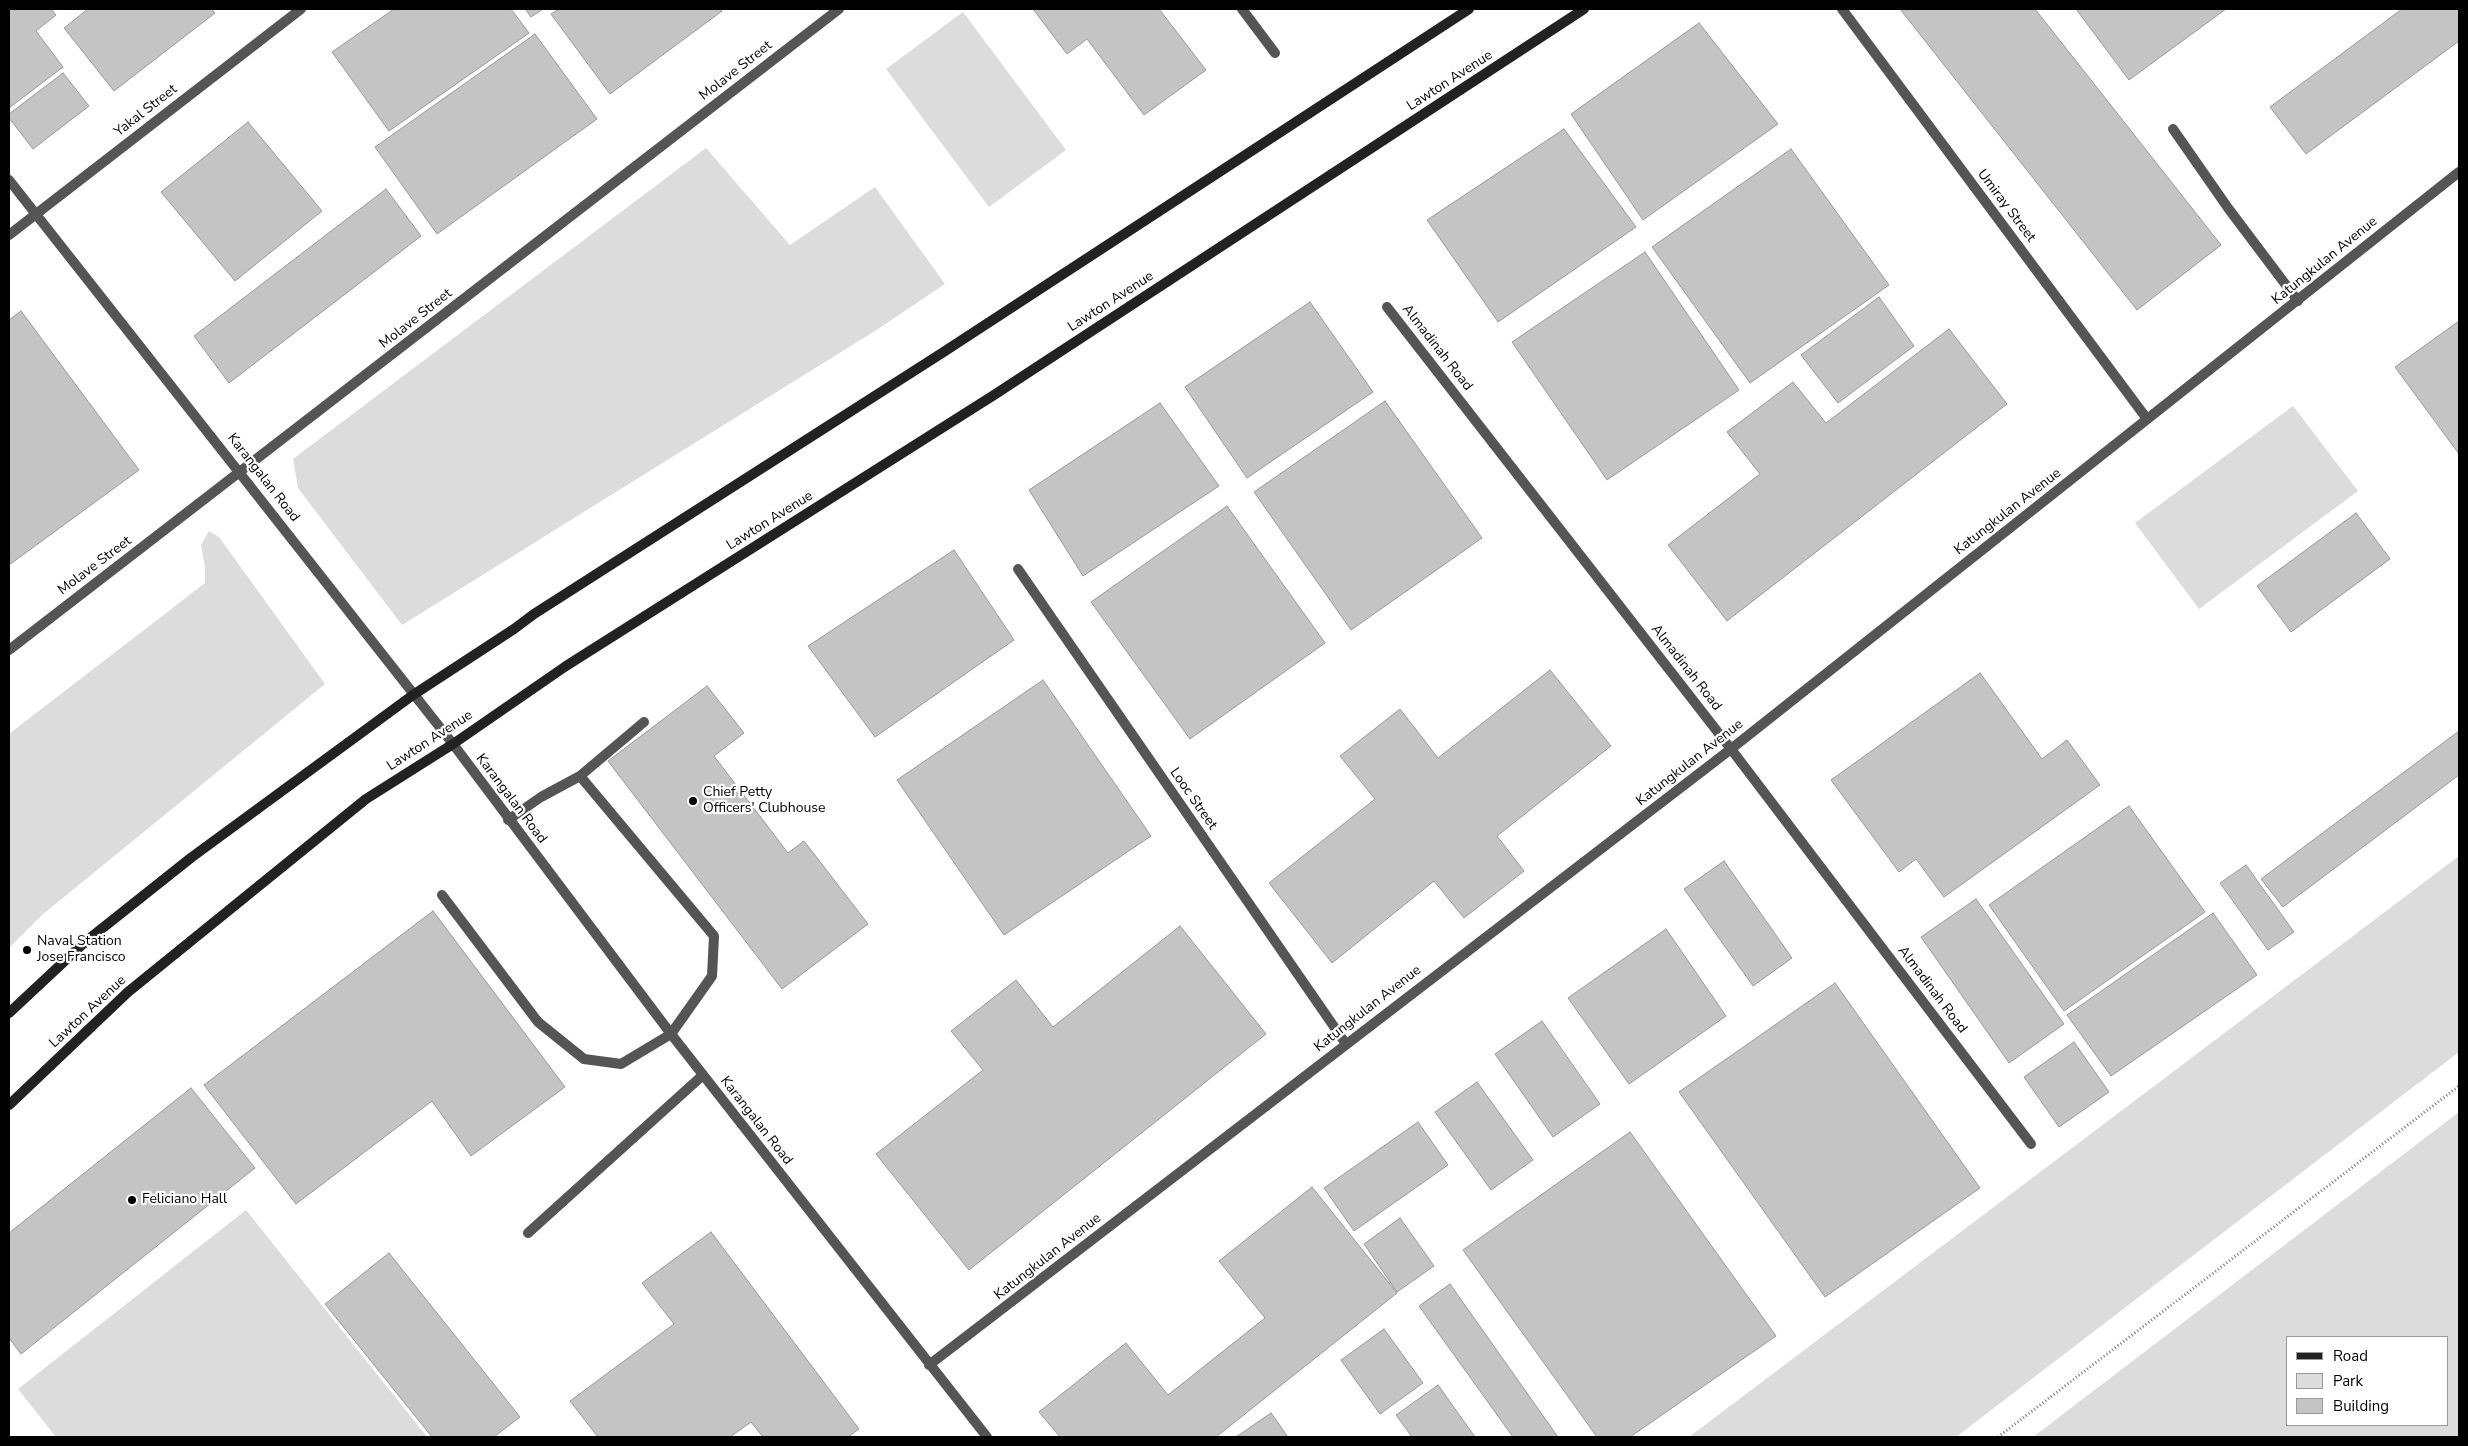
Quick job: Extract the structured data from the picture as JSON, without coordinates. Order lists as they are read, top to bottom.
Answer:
{
  "streets": {
    "main road": ["Lawton Avenue"],
    "street": [
      "Molave Street",
      "Yakal Street",
      "Umiray Street",
      "Katungkulan Avenue",
      "Almadinah Road",
      "Karangalan Road",
      "Looc Street"
    ]
  },
  "crossings": [
    ["Molave Street", "Karangalan Road"],
    ["Lawton Avenue", "Karangalan Road"],
    ["Yakal Street", "Karangalan Road"],
    ["Umiray Street", "Katungkulan Avenue"],
    ["Katungkulan Avenue", "Almadinah Road"],
    ["Katungkulan Avenue", "Karangalan Road"],
    ["Katungkulan Avenue", "Looc Street"]
  ],
  "places": ["Chief Petty Officers' Clubhouse", "Naval Station Jose Francisco", "Feliciano Hall"],
  "legend": ["Road", "Park", "Building"]
}
